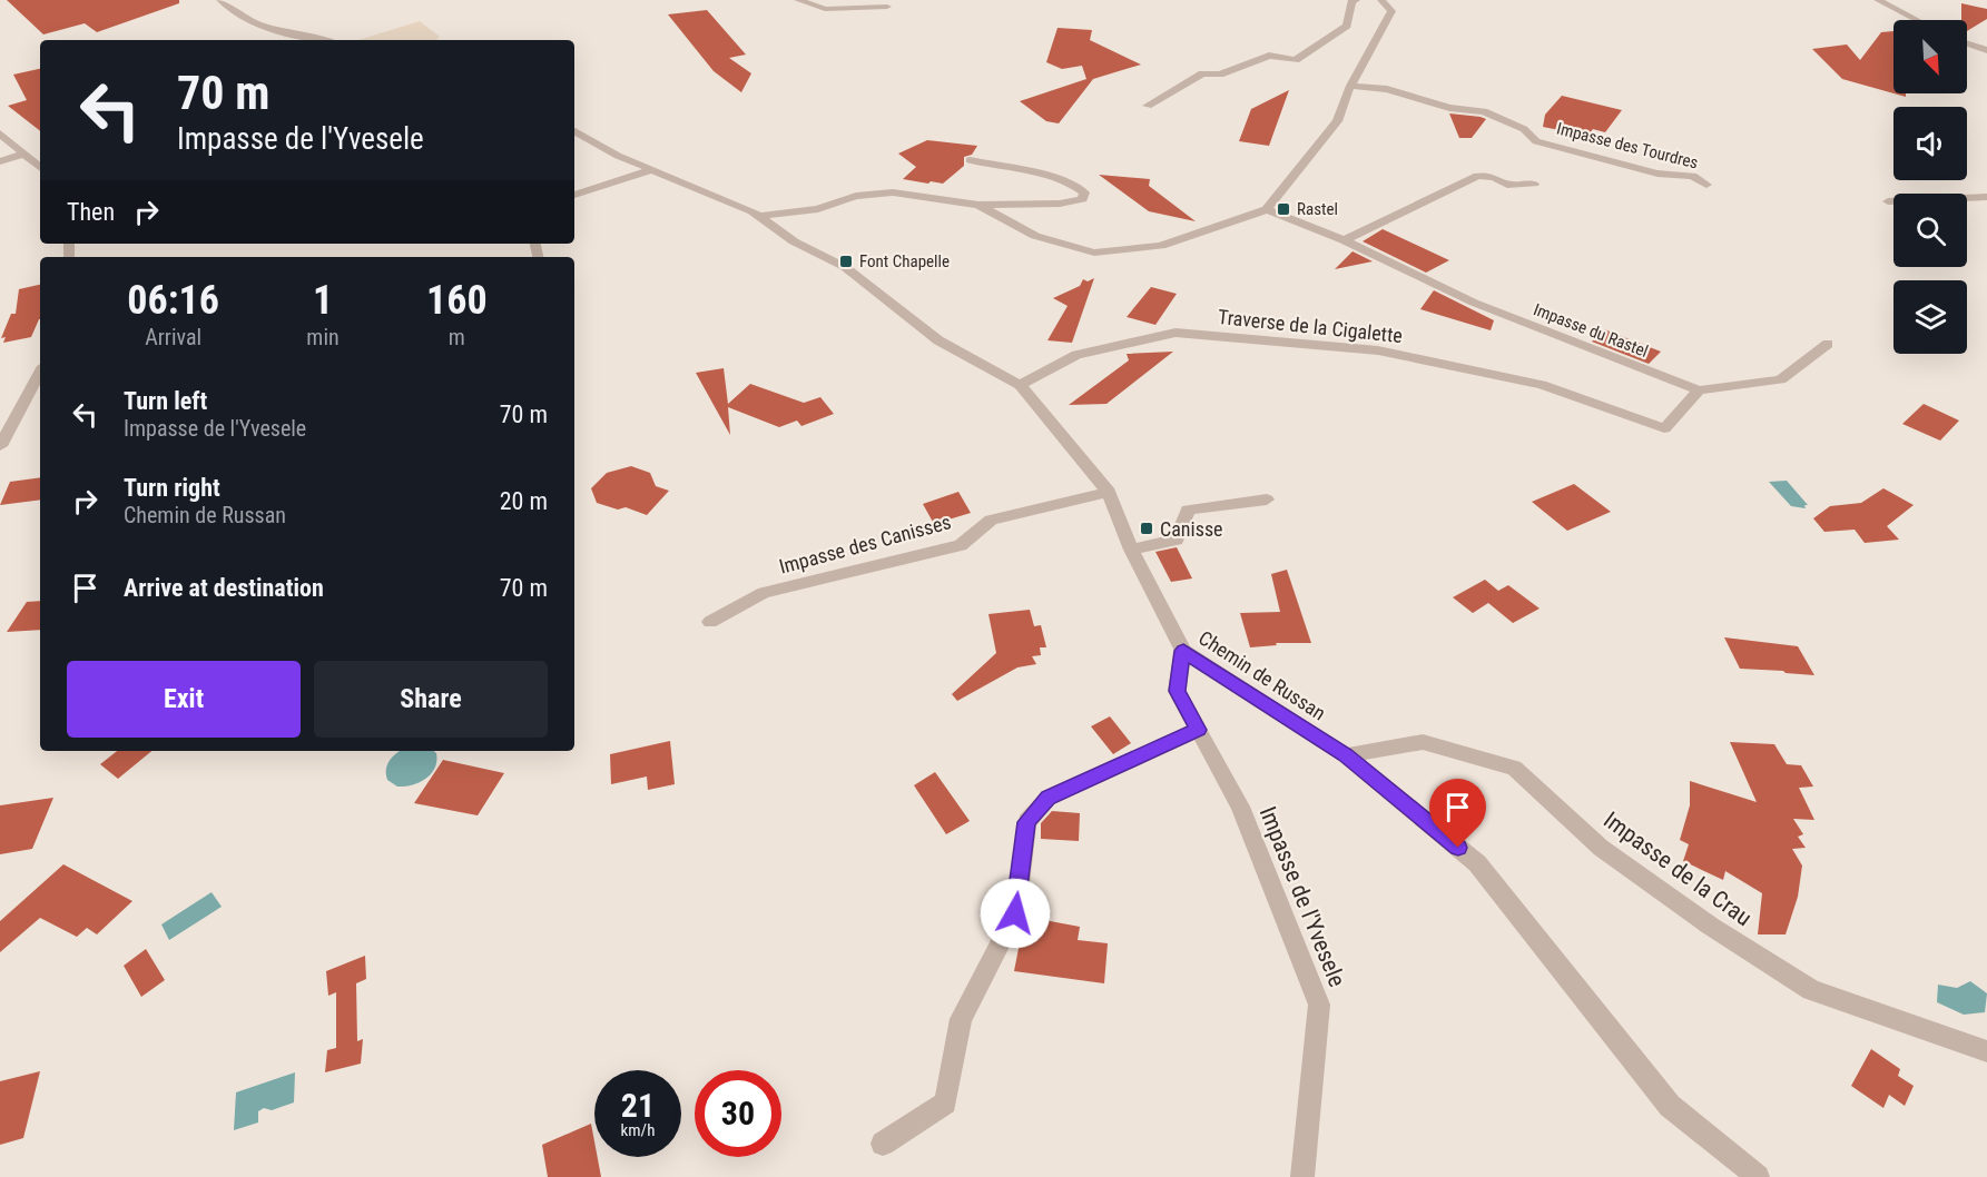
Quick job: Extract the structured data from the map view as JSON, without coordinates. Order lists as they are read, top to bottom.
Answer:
{
  "streets": {
    "street": [
      "Impasse des Tourdres",
      "Traverse de la Cigalette",
      "Impasse du Rastel",
      "Impasse des Canisses",
      "Chemin de Russan",
      "Impasse de la Crau",
      "Impasse de l'Yvesele"
    ]
  },
  "crossings": [
    ["Traverse de la Cigalette", "Impasse du Rastel"],
    ["Traverse de la Cigalette", "Chemin de Russan"],
    ["Impasse des Canisses", "Chemin de Russan"],
    ["Chemin de Russan", "Impasse de la Crau"],
    ["Chemin de Russan", "Impasse de l'Yvesele"]
  ],
  "places": {
    "transit": ["Rastel", "Font Chapelle", "Canisse"]
  },
  "north": "bottom right",
  "page": {
    "turn": ["70 m", "Impasse de l'Yvesele"],
    "then": "Then",
    "eta": [
      "06:16",
      "Arrival",
      "1",
      "min",
      "160",
      "m"
    ],
    "list": [
      {
        "name": "Turn left",
        "note": "Impasse de l'Yvesele",
        "value": "70 m"
      },
      {
        "name": "Turn right",
        "note": "Chemin de Russan",
        "value": "20 m"
      },
      {
        "name": "Arrive at destination",
        "value": "70 m"
      }
    ],
    "buttons": ["Exit", "Share"],
    "speed": "21 km/h",
    "limit": "30"
  }
}
